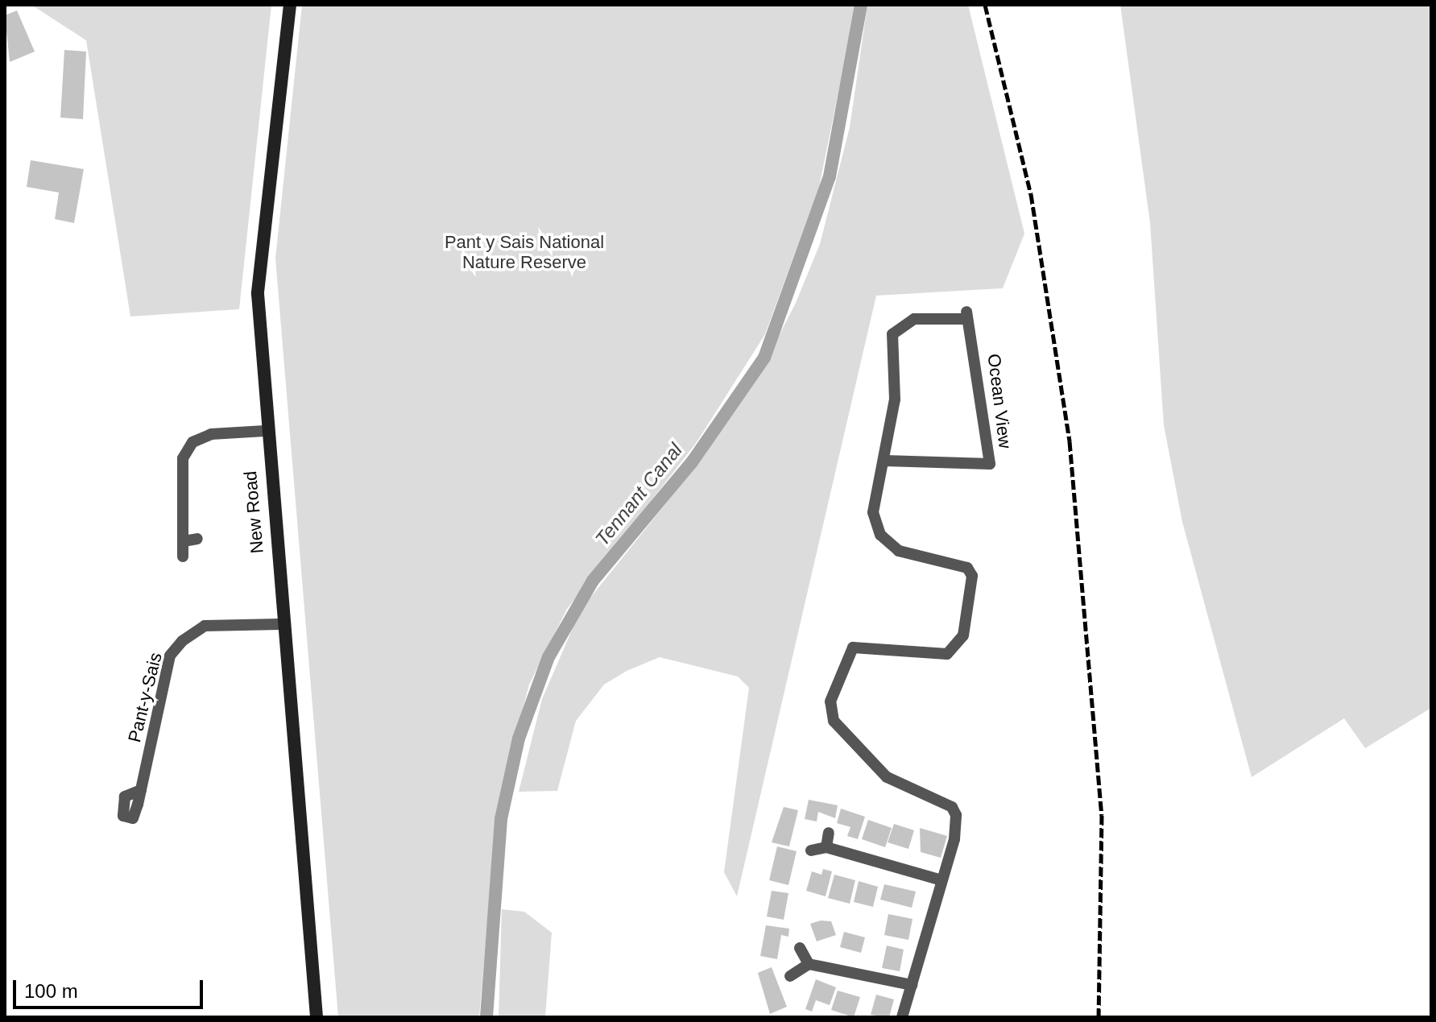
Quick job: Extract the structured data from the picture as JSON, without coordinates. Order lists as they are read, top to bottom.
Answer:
{
  "streets": {
    "main road": ["New Road"],
    "street": ["Ocean View", "Pant-y-Sais"]
  },
  "crossings": [
    ["New Road", "Pant-y-Sais"]
  ],
  "water": ["Tennant Canal"],
  "parks": ["Pant y Sais National Nature Reserve"],
  "scale_bar": "100 m"
}
